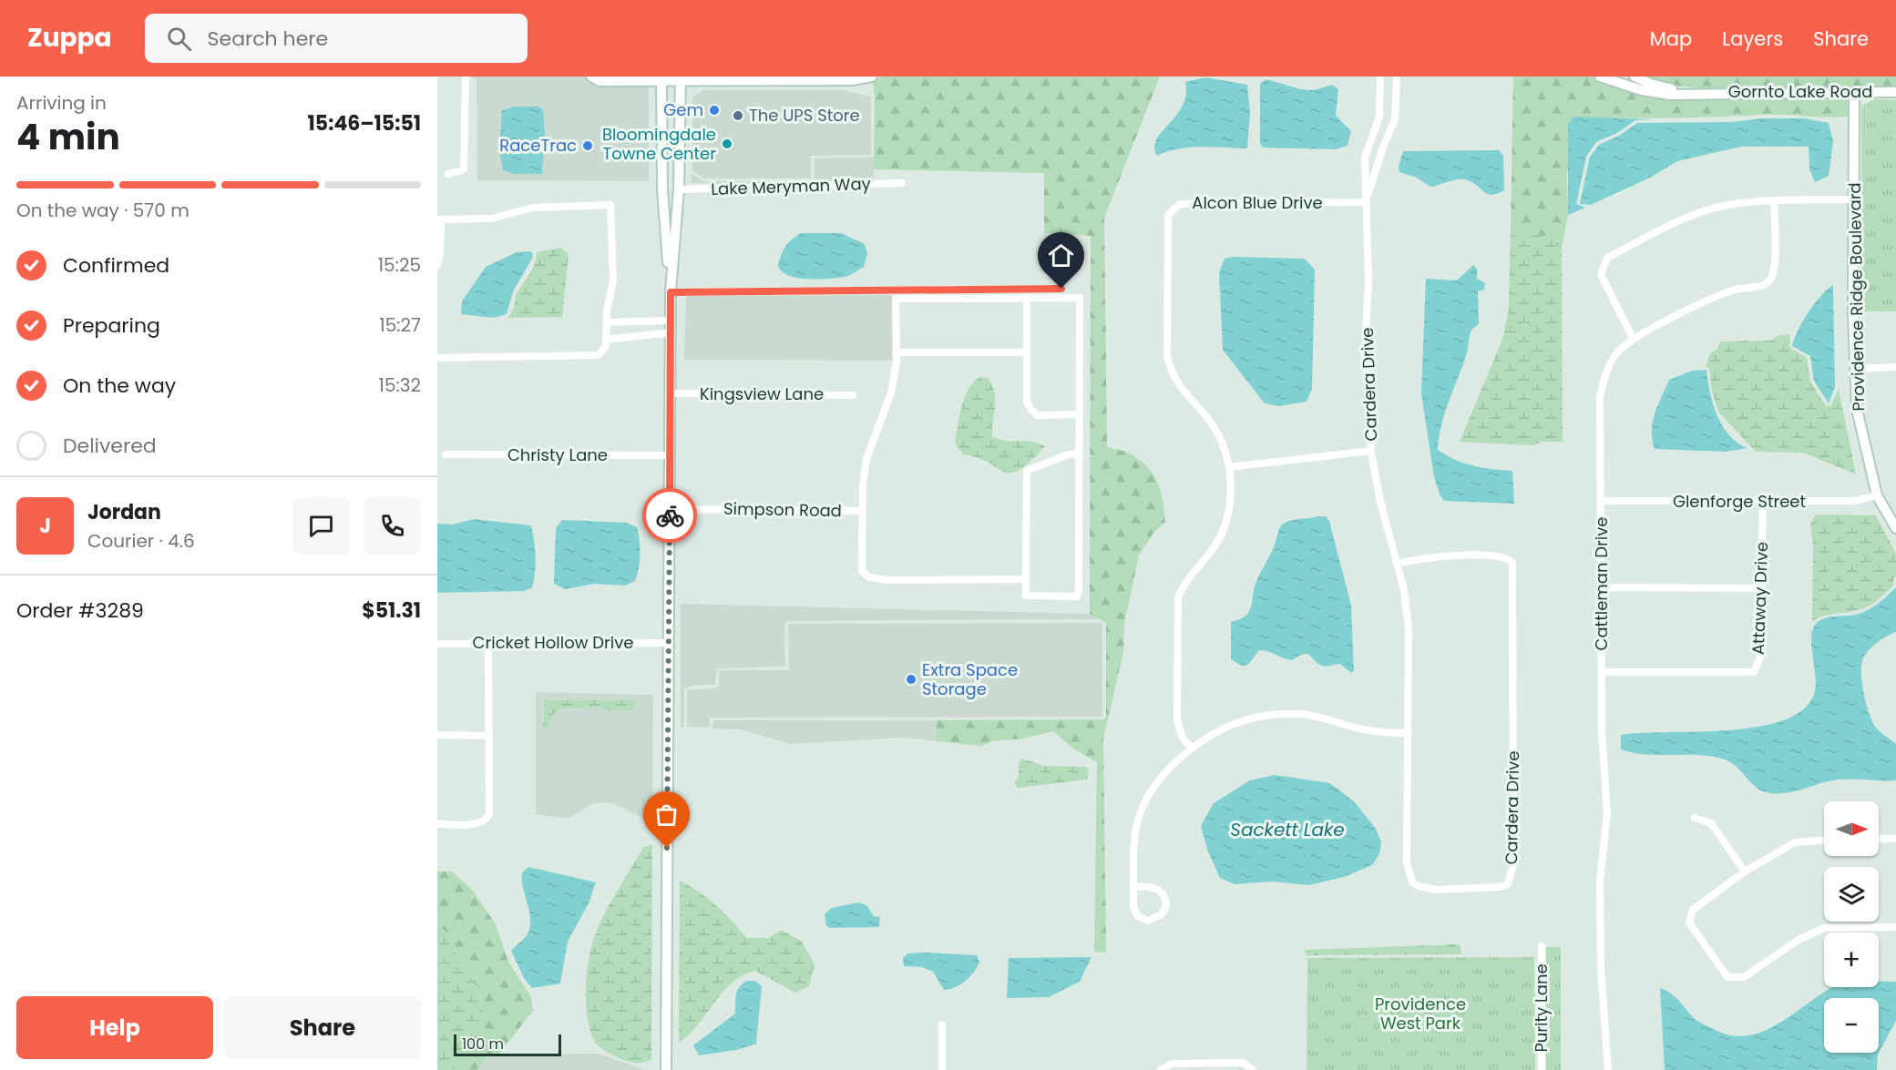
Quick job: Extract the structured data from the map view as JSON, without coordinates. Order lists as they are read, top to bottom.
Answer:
{
  "streets": {
    "main road": ["Gornto Lake Road", "Providence Ridge Boulevard"],
    "street": [
      "Lake Meryman Way",
      "Alcon Blue Drive",
      "Cardera Drive",
      "Kingsview Lane",
      "Christy Lane",
      "Glenforge Street",
      "Simpson Road",
      "Cattleman Drive",
      "Attaway Drive",
      "Cricket Hollow Drive",
      "Purity Lane"
    ]
  },
  "crossings": [
    ["Gornto Lake Road", "Providence Ridge Boulevard"],
    ["Alcon Blue Drive", "Cardera Drive"],
    ["Providence Ridge Boulevard", "Glenforge Street"],
    ["Glenforge Street", "Cattleman Drive"],
    ["Glenforge Street", "Attaway Drive"],
    ["Cattleman Drive", "Attaway Drive"]
  ],
  "water": ["Sackett Lake"],
  "parks": ["Providence West Park"],
  "places": [
    "Gem",
    "The UPS Store",
    "Bloomingdale Towne Center",
    "RaceTrac",
    "Extra Space Storage"
  ],
  "scale_bar": "100 m",
  "north": "right",
  "page": {
    "header": "Zuppa",
    "search": "Search here",
    "nav": ["Map", "Layers", "Share"],
    "heading": ["4 min", "Arriving in", "15:46–15:51"],
    "panel": [
      "Jordan",
      "Courier · 4.6",
      "Order #3289",
      "$51.31"
    ],
    "bar": "On the way · 570 m",
    "list": [
      ["Confirmed", "15:25"],
      ["Preparing", "15:27"],
      ["On the way", "15:32"],
      "Delivered"
    ],
    "round": "J",
    "map_buttons": ["+", "−"],
    "buttons": ["Help", "Share"],
    "scale": "100 m"
  }
}
